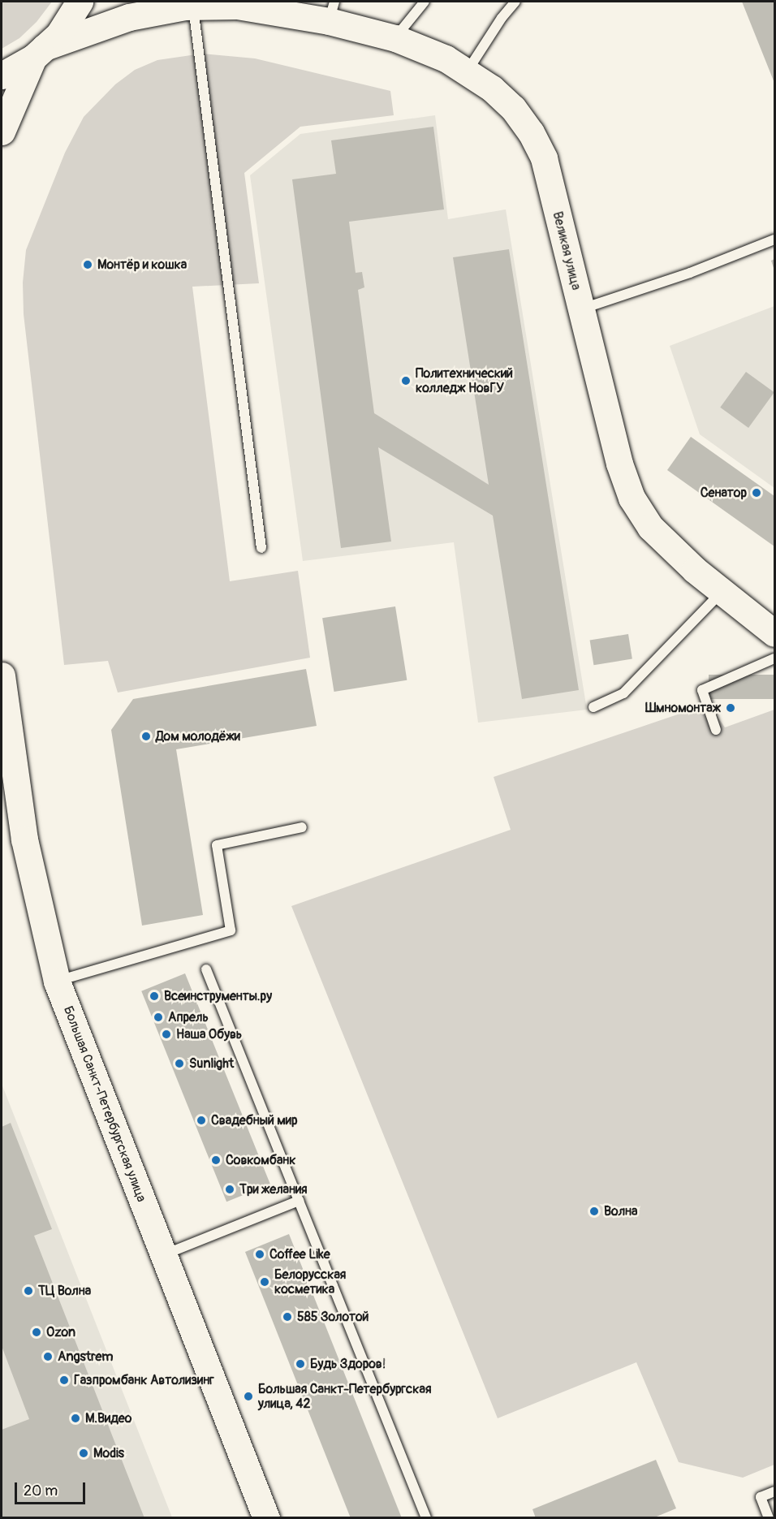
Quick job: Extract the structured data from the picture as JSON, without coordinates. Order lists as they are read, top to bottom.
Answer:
{
  "streets": {
    "main road": ["Великая улица", "Большая Санкт-Петербургская улица"]
  },
  "places": [
    "Монтёр и кошка",
    "Политехнический колледж НовГУ",
    "Сенатор",
    "Шмномонтаж",
    "Дом молодёжи",
    "Всеинструменты.ру",
    "Апрель",
    "Наша Обувь",
    "Sunlight",
    "Свадебный мир",
    "Совкомбанк",
    "Три желания",
    "Волна",
    "Coffee Like",
    "Белорусская косметика",
    "ТЦ Волна",
    "585 Золотой",
    "Ozon",
    "Angstrem",
    "Будь Здоров!",
    "Газпромбанк Автолизинг",
    "Большая Санкт-Петербургская улица, 42",
    "М.Видео",
    "Modis"
  ],
  "scale_bar": "20 m"
}
